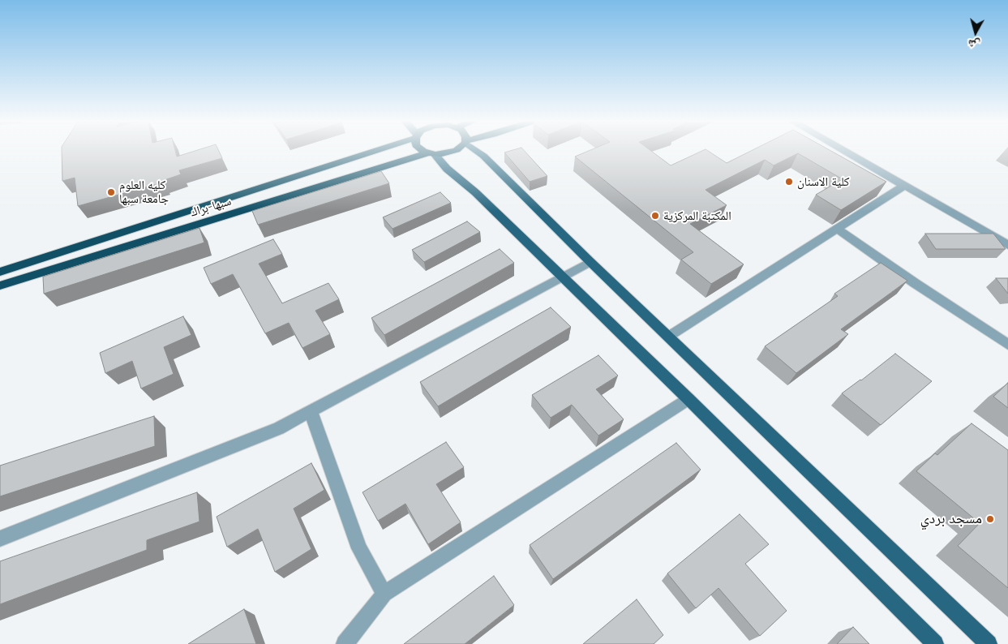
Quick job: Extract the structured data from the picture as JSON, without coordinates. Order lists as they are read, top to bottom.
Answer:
{
  "streets": {
    "highway": ["سبها-براك"]
  },
  "places": [
    "كلية الاسنان",
    "كليه العلوم جامعة سبها",
    "المكتبة المركزية",
    "مسجد بردي"
  ],
  "north": "bottom"
}
